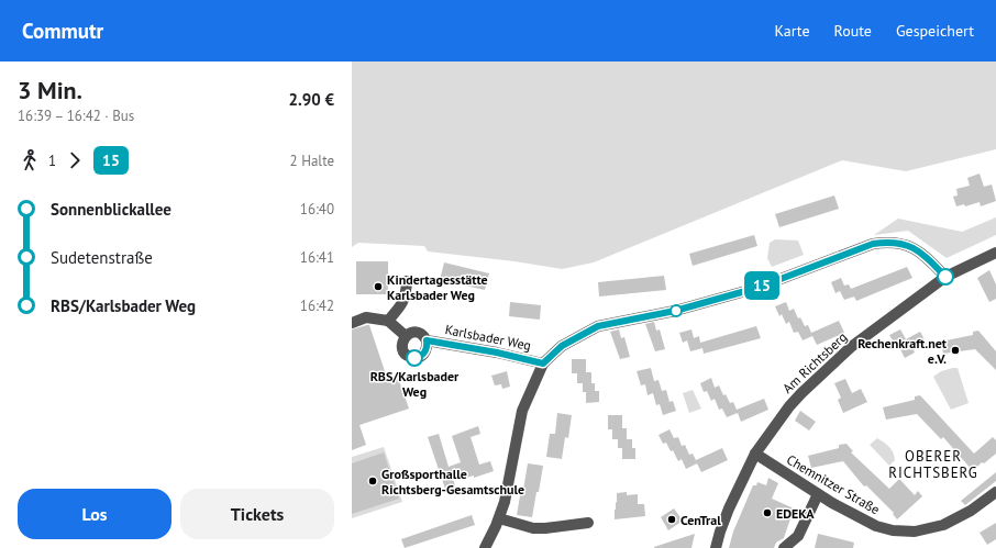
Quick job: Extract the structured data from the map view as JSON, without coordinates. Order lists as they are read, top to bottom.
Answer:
{
  "streets": {
    "street": ["Karlsbader Weg", "Am Richtsberg", "Chemnitzer Straße"]
  },
  "crossings": [
    ["Am Richtsberg", "Chemnitzer Straße"]
  ],
  "districts": ["OBERER RICHTSBERG"],
  "places": [
    "Kindertagesstätte Karlsbader Weg",
    "Rechenkraft.net e.V.",
    "RBS/Karlsbader Weg",
    "Großsporthalle Richtsberg-Gesamtschule",
    "EDEKA",
    "CenTral"
  ],
  "lines": ["bus line 15"],
  "page": {
    "header": "Commutr",
    "nav": ["Karte", "Route", "Gespeichert"],
    "heading": ["3 Min.", "16:39 – 16:42 · Bus", "2.90 €"],
    "on_map": "15",
    "legs": ["1", "15", "2 Halte"],
    "list": [
      {
        "name": "Sonnenblickallee",
        "value": "16:40"
      },
      {
        "name": "Sudetenstraße",
        "value": "16:41"
      },
      {
        "name": "RBS/Karlsbader Weg",
        "value": "16:42"
      }
    ],
    "buttons": ["Los", "Tickets"]
  }
}
